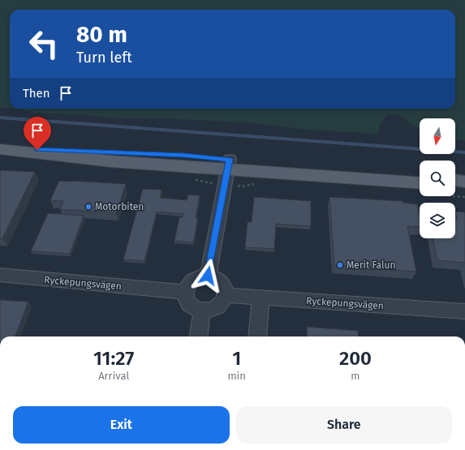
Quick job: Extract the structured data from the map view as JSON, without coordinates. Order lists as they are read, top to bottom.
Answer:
{
  "streets": {
    "street": ["Ryckepungsvägen"]
  },
  "places": ["Motorbiten", "Merit Falun"],
  "north": "bottom",
  "page": {
    "turn": ["80 m", "Turn left"],
    "then": "Then",
    "eta": [
      "11:27",
      "Arrival",
      "1",
      "min",
      "200",
      "m"
    ],
    "buttons": ["Exit", "Share"]
  }
}
